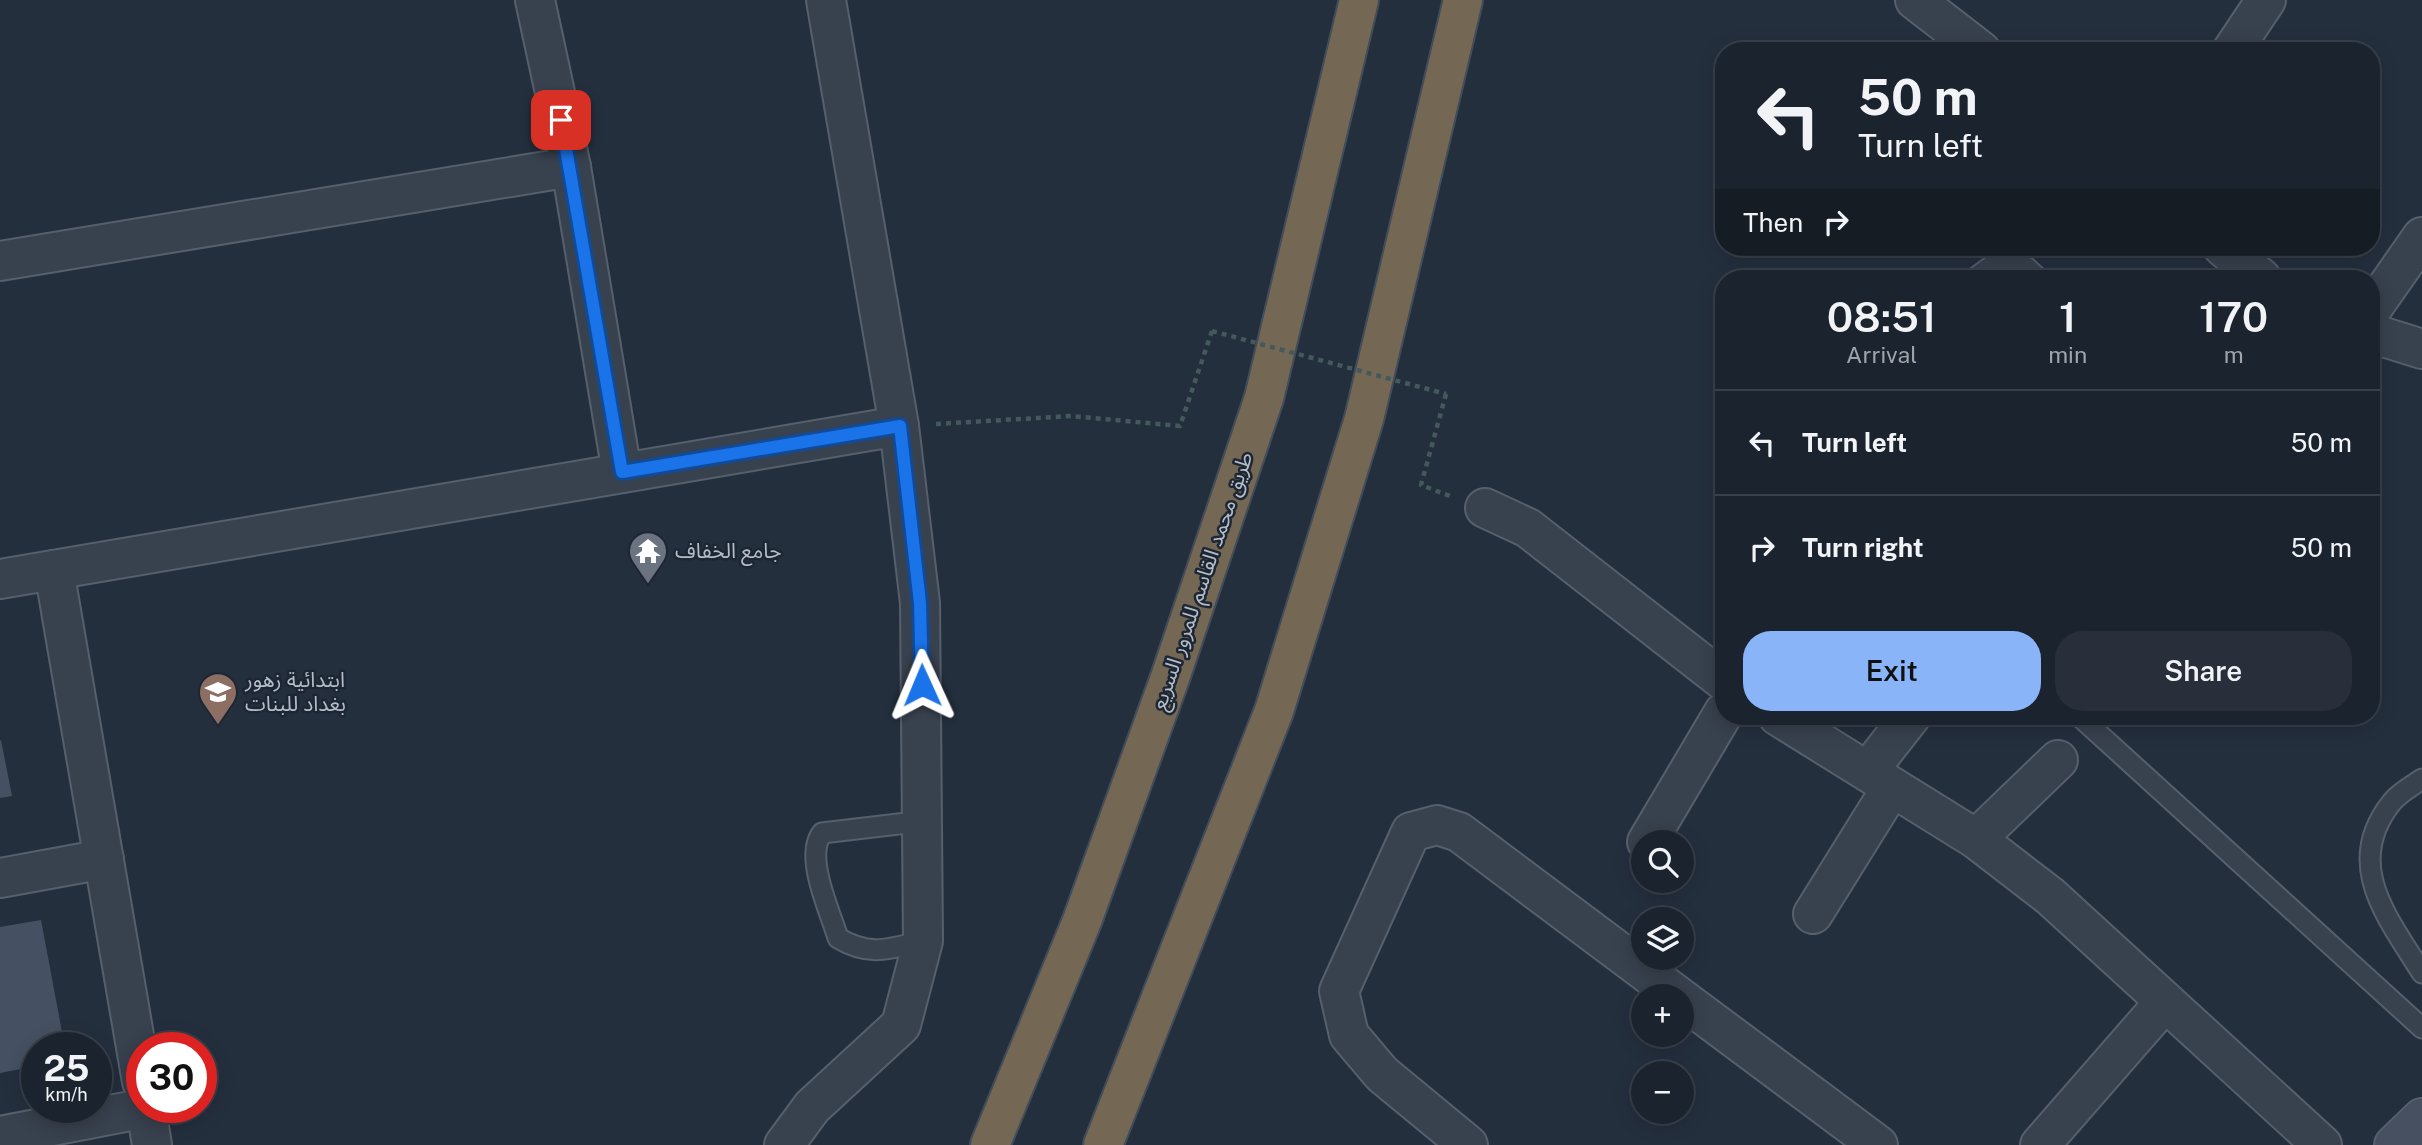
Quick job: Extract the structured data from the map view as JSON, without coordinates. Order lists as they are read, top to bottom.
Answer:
{
  "streets": {
    "highway": ["طريق محمد القاسم للمرور السريع"]
  },
  "places": {
    "temple": ["جامع الخفاف"],
    "school or university": ["ابتدائية زهور بغداد للبنات"]
  },
  "page": {
    "turn": ["50 m", "Turn left"],
    "then": "Then",
    "eta": [
      "08:51",
      "Arrival",
      "1",
      "min",
      "170",
      "m"
    ],
    "list": [
      {
        "name": "Turn left",
        "value": "50 m"
      },
      {
        "name": "Turn right",
        "value": "50 m"
      }
    ],
    "buttons": ["Exit", "Share"],
    "map_buttons": ["+", "−"],
    "speed": "25 km/h",
    "limit": "30"
  }
}
